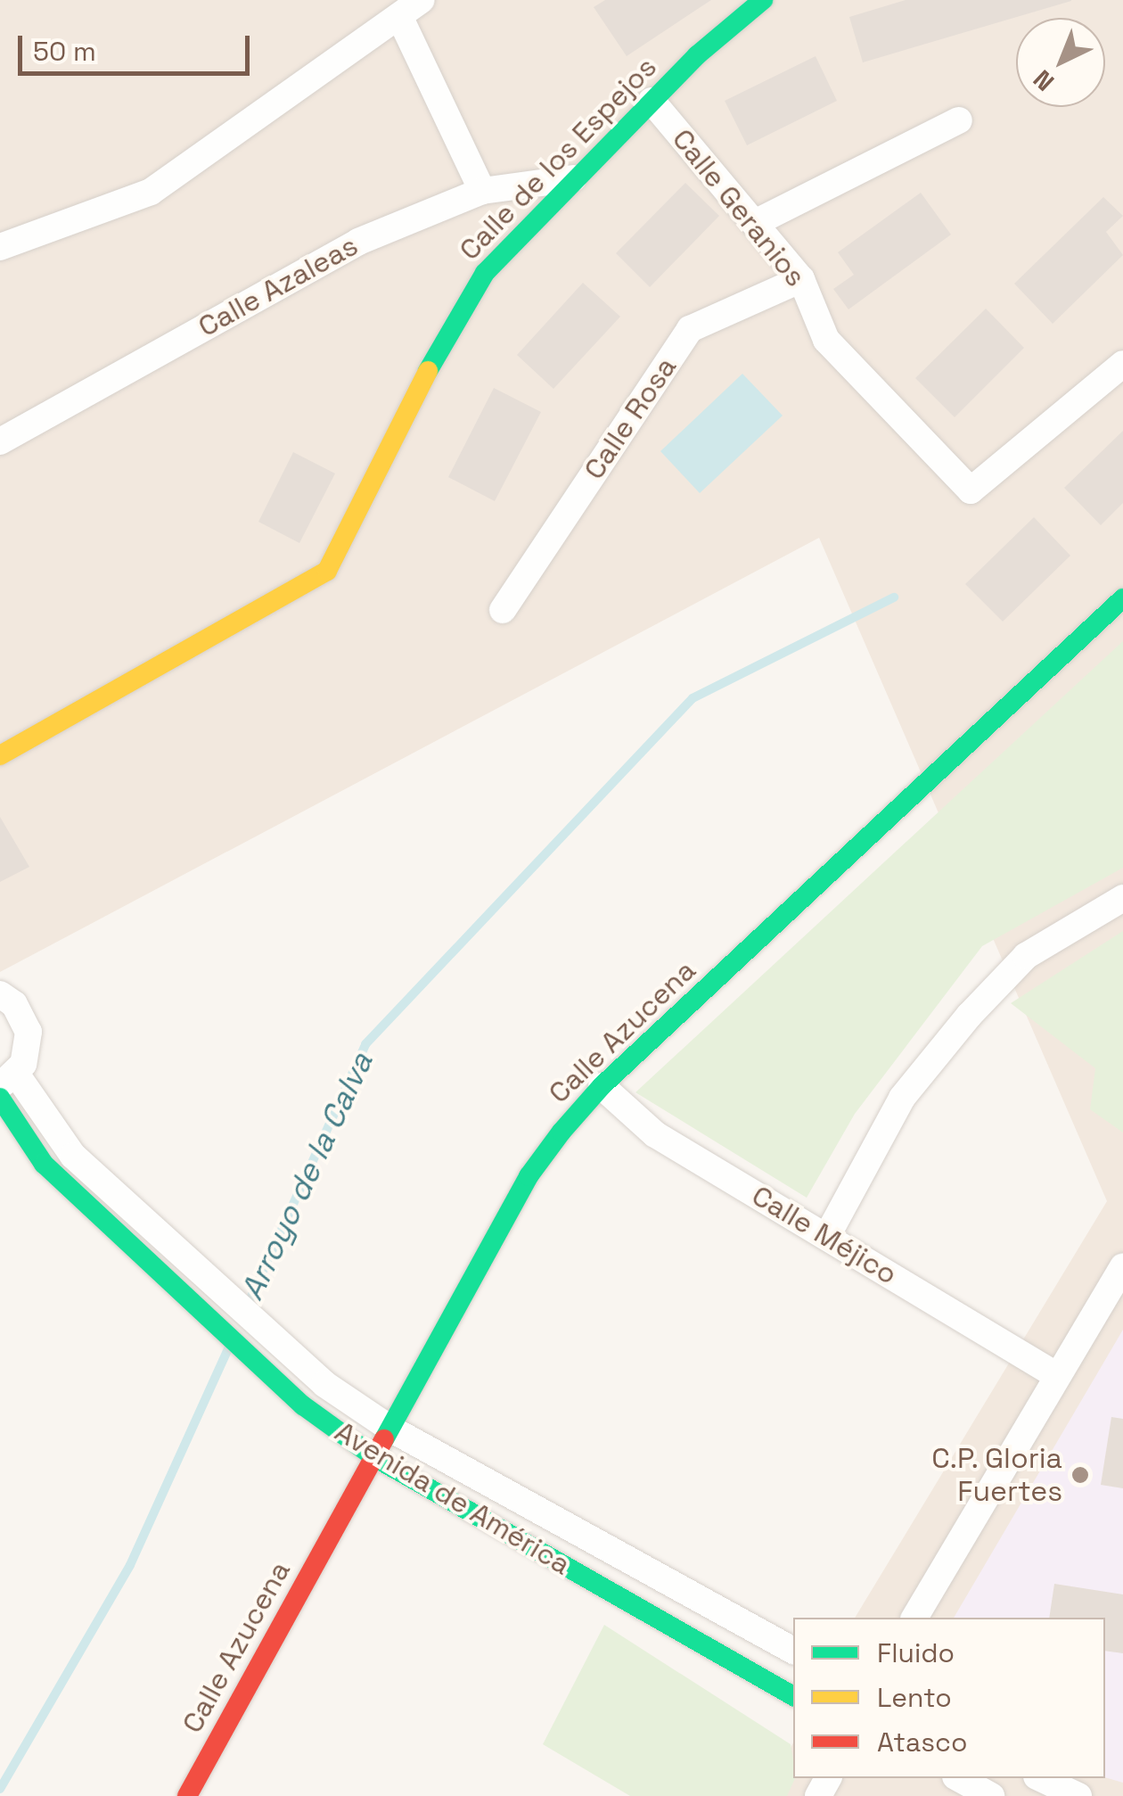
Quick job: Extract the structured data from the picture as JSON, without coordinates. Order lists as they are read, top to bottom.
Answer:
{
  "streets": {
    "street": [
      "Calle de los Espejos",
      "Calle Geranios",
      "Calle Azaleas",
      "Calle Rosa",
      "Calle Azucena",
      "Calle Méjico",
      "Avenida de América"
    ]
  },
  "crossings": [
    ["Calle de los Espejos", "Calle Geranios"],
    ["Calle de los Espejos", "Calle Azaleas"],
    ["Calle Geranios", "Calle Rosa"],
    ["Calle Azucena", "Calle Méjico"],
    ["Calle Azucena", "Avenida de América"]
  ],
  "water": ["Arroyo de la Calva"],
  "places": ["C.P. Gloria Fuertes"],
  "legend": ["Fluido", "Lento", "Atasco"],
  "scale_bar": "50 m",
  "north": "bottom left"
}
